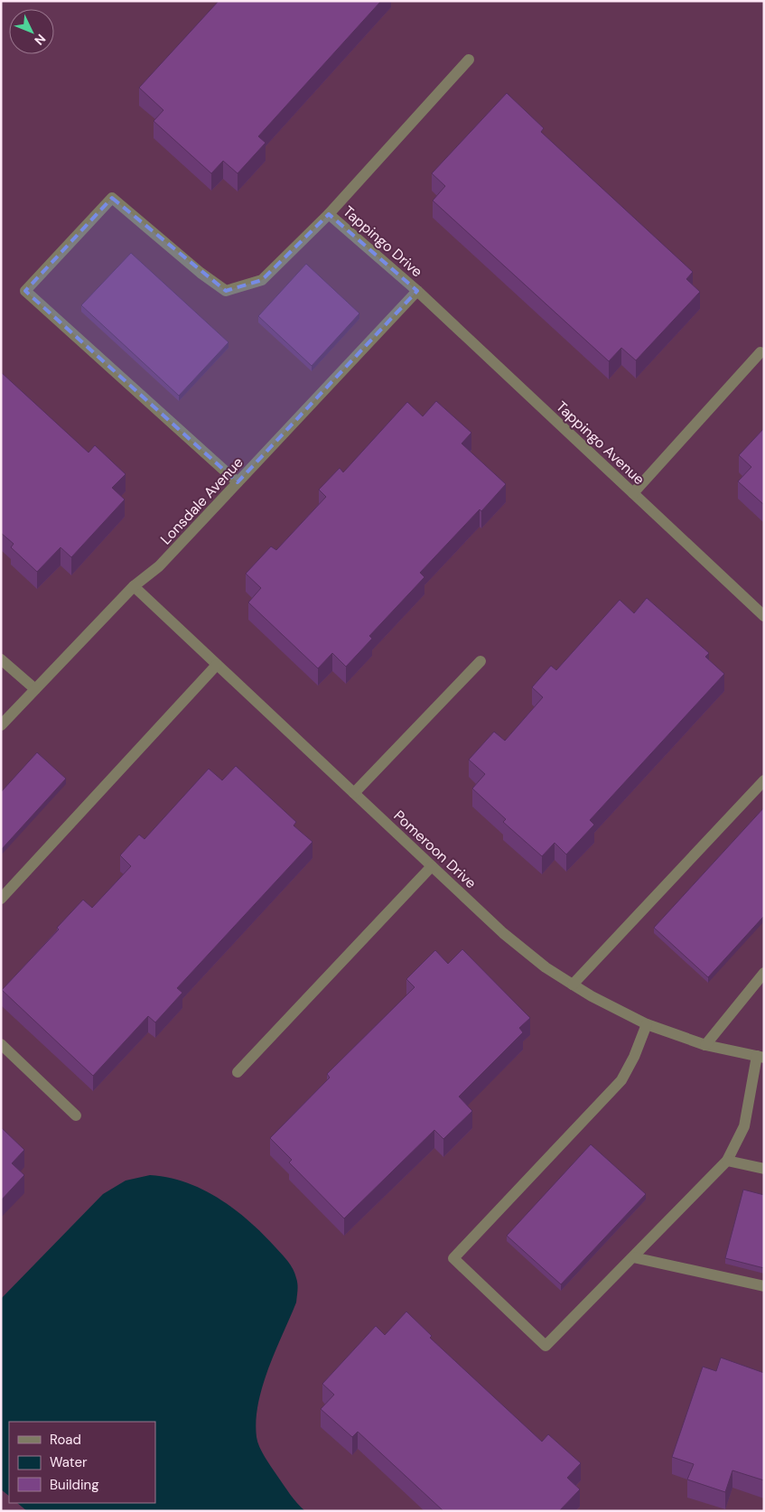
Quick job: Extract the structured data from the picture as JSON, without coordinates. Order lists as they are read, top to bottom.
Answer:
{
  "streets": {
    "street": [
      "Tappingo Drive",
      "Tappingo Avenue",
      "Lonsdale Avenue",
      "Pomeroon Drive"
    ]
  },
  "crossings": [
    ["Tappingo Drive", "Tappingo Avenue"],
    ["Tappingo Drive", "Lonsdale Avenue"],
    ["Tappingo Avenue", "Lonsdale Avenue"],
    ["Lonsdale Avenue", "Pomeroon Drive"]
  ],
  "legend": ["Road", "Water", "Building"],
  "north": "bottom right"
}
